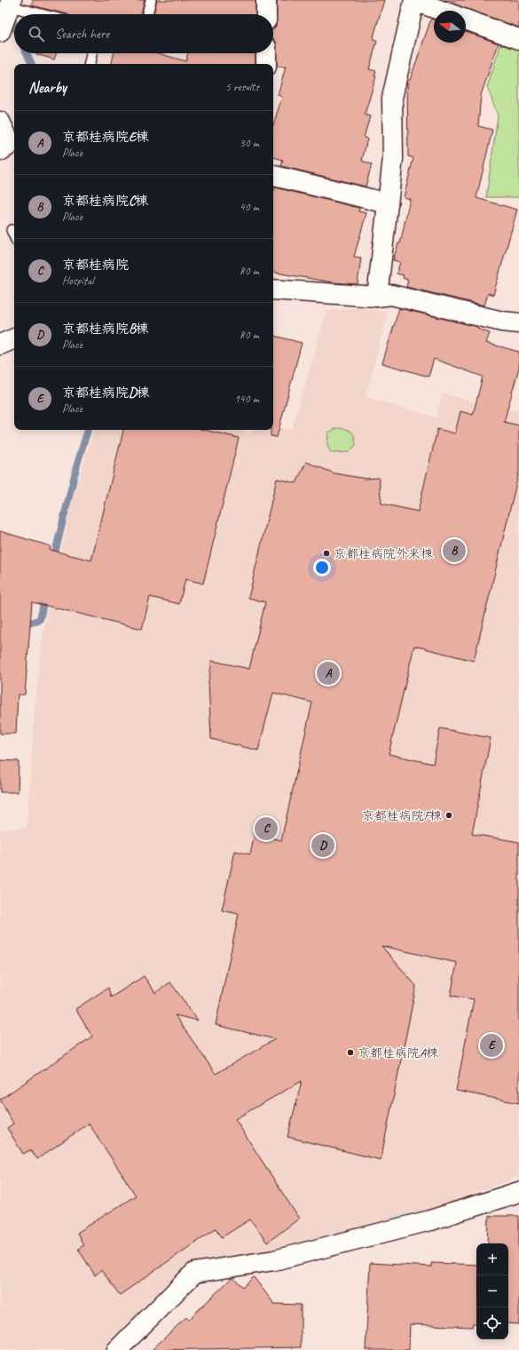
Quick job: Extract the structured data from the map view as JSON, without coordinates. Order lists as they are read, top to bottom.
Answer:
{
  "places": ["京都桂病院外来棟", "京都桂病院F棟", "京都桂病院A棟"],
  "north": "left",
  "page": {
    "search": "Search here",
    "heading": ["Nearby", "5 results"],
    "list": [
      {
        "mark": "A",
        "name": "京都桂病院E棟",
        "note": "Place",
        "value": "30 m"
      },
      {
        "mark": "B",
        "name": "京都桂病院C棟",
        "note": "Place",
        "value": "40 m"
      },
      {
        "mark": "C",
        "name": "京都桂病院",
        "note": "Hospital",
        "value": "80 m"
      },
      {
        "mark": "D",
        "name": "京都桂病院B棟",
        "note": "Place",
        "value": "80 m"
      },
      {
        "mark": "E",
        "name": "京都桂病院D棟",
        "note": "Place",
        "value": "140 m"
      }
    ],
    "pins": [
      "B",
      "A",
      "C",
      "D",
      "E"
    ],
    "map_buttons": ["+", "−"]
  }
}
